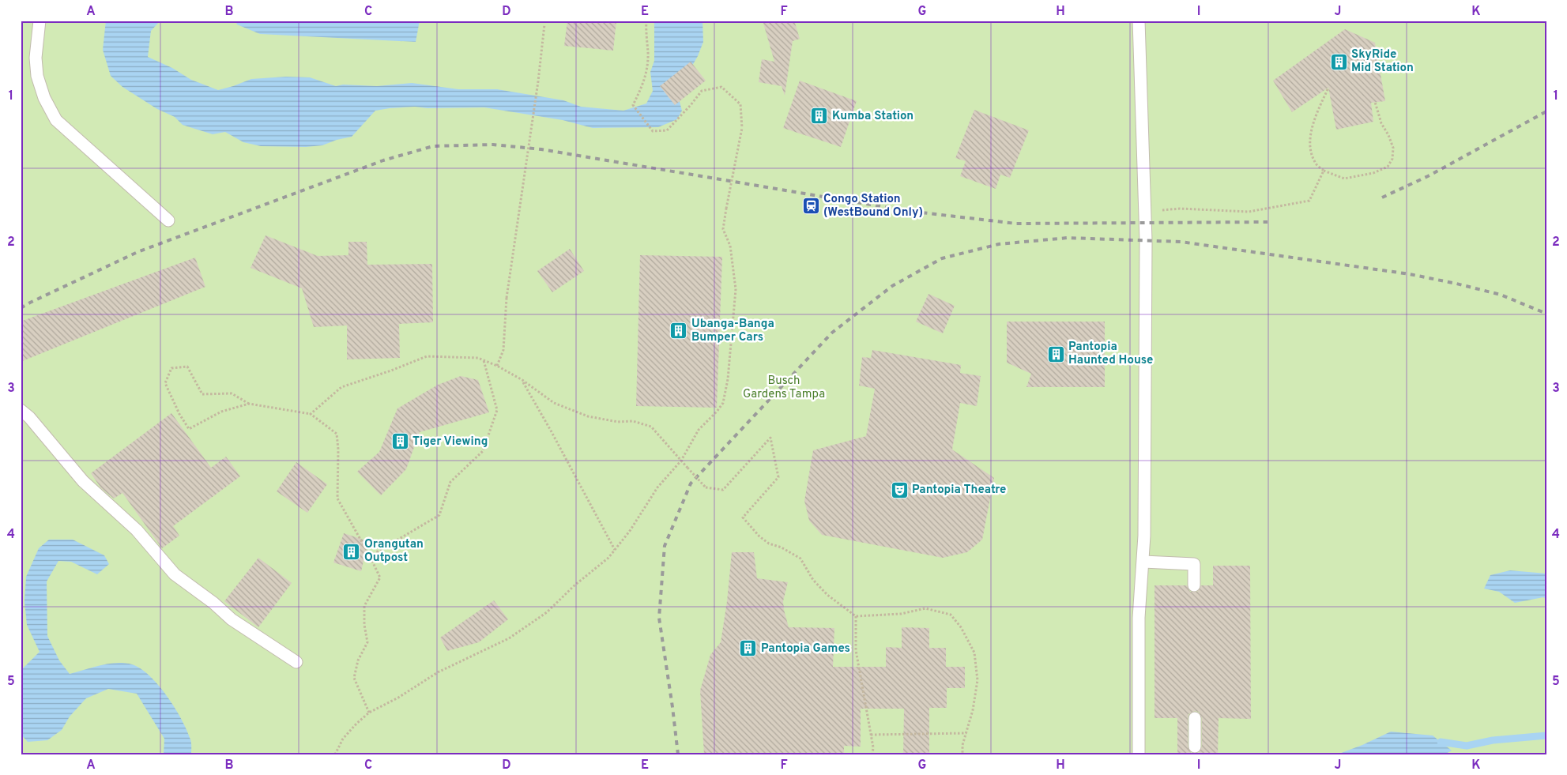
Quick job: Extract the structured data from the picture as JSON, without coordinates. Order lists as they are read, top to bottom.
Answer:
{
  "parks": ["Busch Gardens Tampa"],
  "places": {
    "building": [
      "SkyRide Mid Station",
      "Kumba Station",
      "Ubanga-Banga Bumper Cars",
      "Pantopia Haunted House",
      "Tiger Viewing",
      "Orangutan Outpost",
      "Pantopia Games"
    ],
    "station": ["Congo Station (WestBound Only)"],
    "theatre": ["Pantopia Theatre"]
  },
  "grid": {
    "columns": [
      "A",
      "B",
      "C",
      "D",
      "E",
      "F",
      "G",
      "H",
      "I",
      "J",
      "K"
    ],
    "rows": [
      "1",
      "2",
      "3",
      "4",
      "5"
    ]
  }
}
